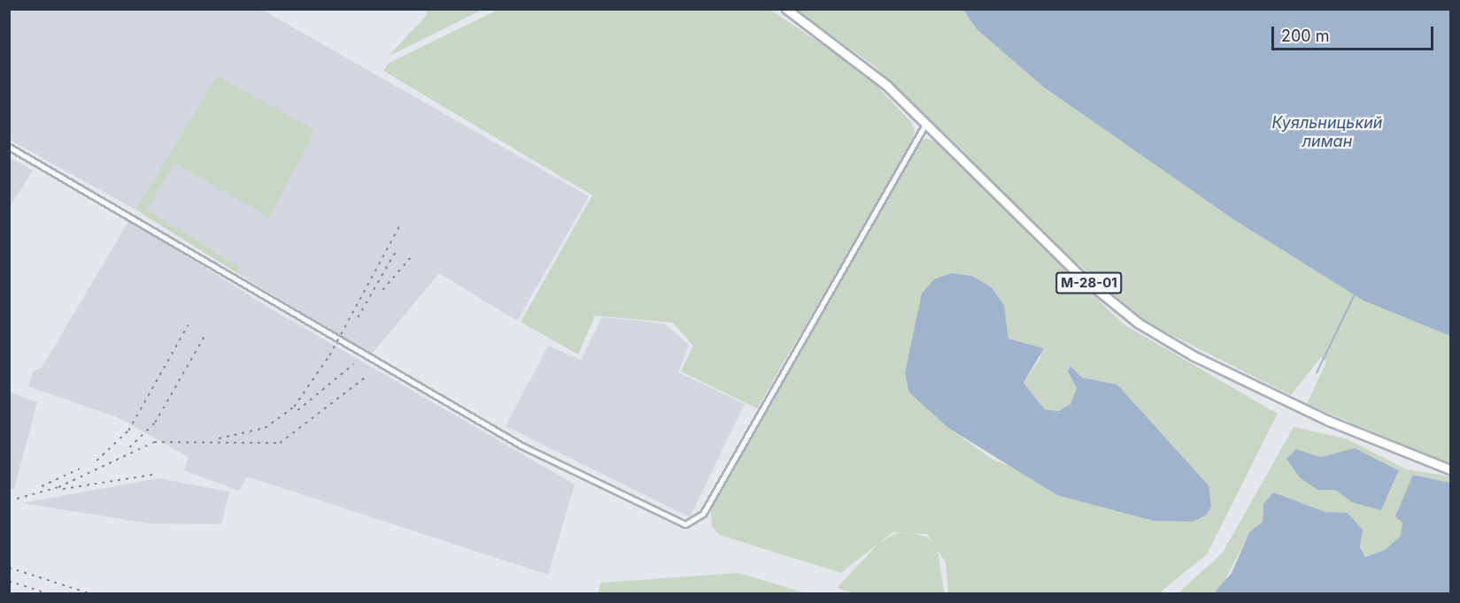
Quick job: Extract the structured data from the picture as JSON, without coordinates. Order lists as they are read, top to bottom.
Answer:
{
  "streets": {
    "highway": ["М-28-01"]
  },
  "water": ["Куяльницький лиман"],
  "scale_bar": "200 m"
}
